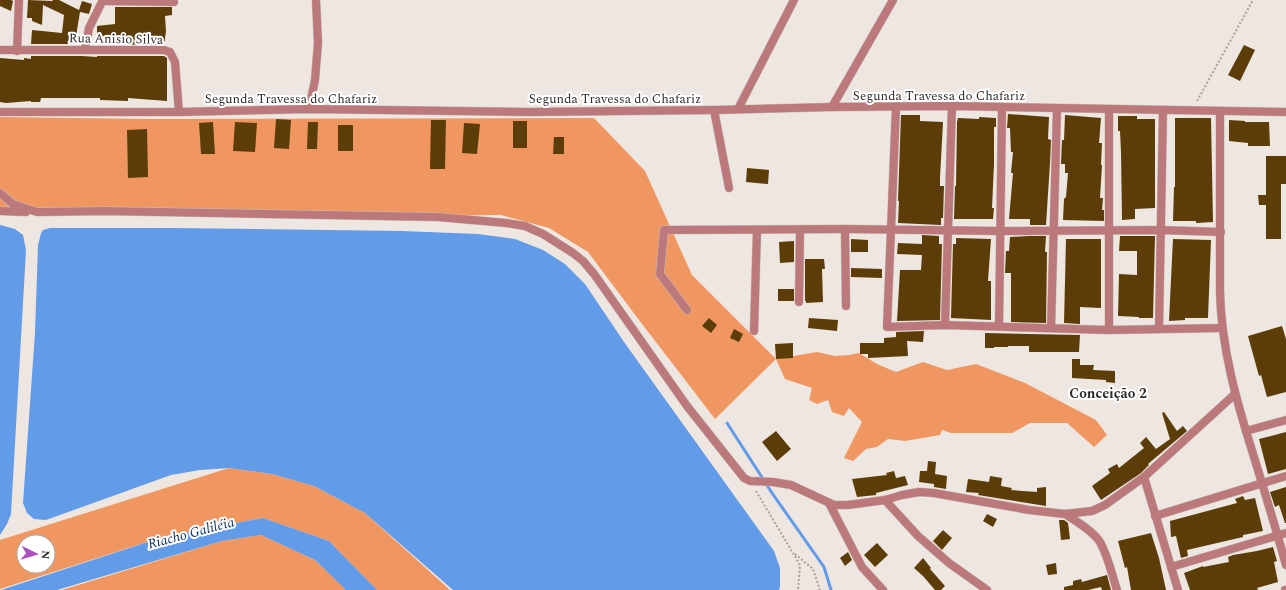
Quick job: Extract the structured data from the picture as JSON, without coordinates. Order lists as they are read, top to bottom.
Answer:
{
  "streets": {
    "street": ["Rua Anisio Silva", "Segunda Travessa do Chafariz"]
  },
  "crossings": [
    ["Rua Anisio Silva", "Segunda Travessa do Chafariz"]
  ],
  "districts": ["Conceição 2"],
  "water": ["Riacho Galiléia"],
  "north": "right"
}
